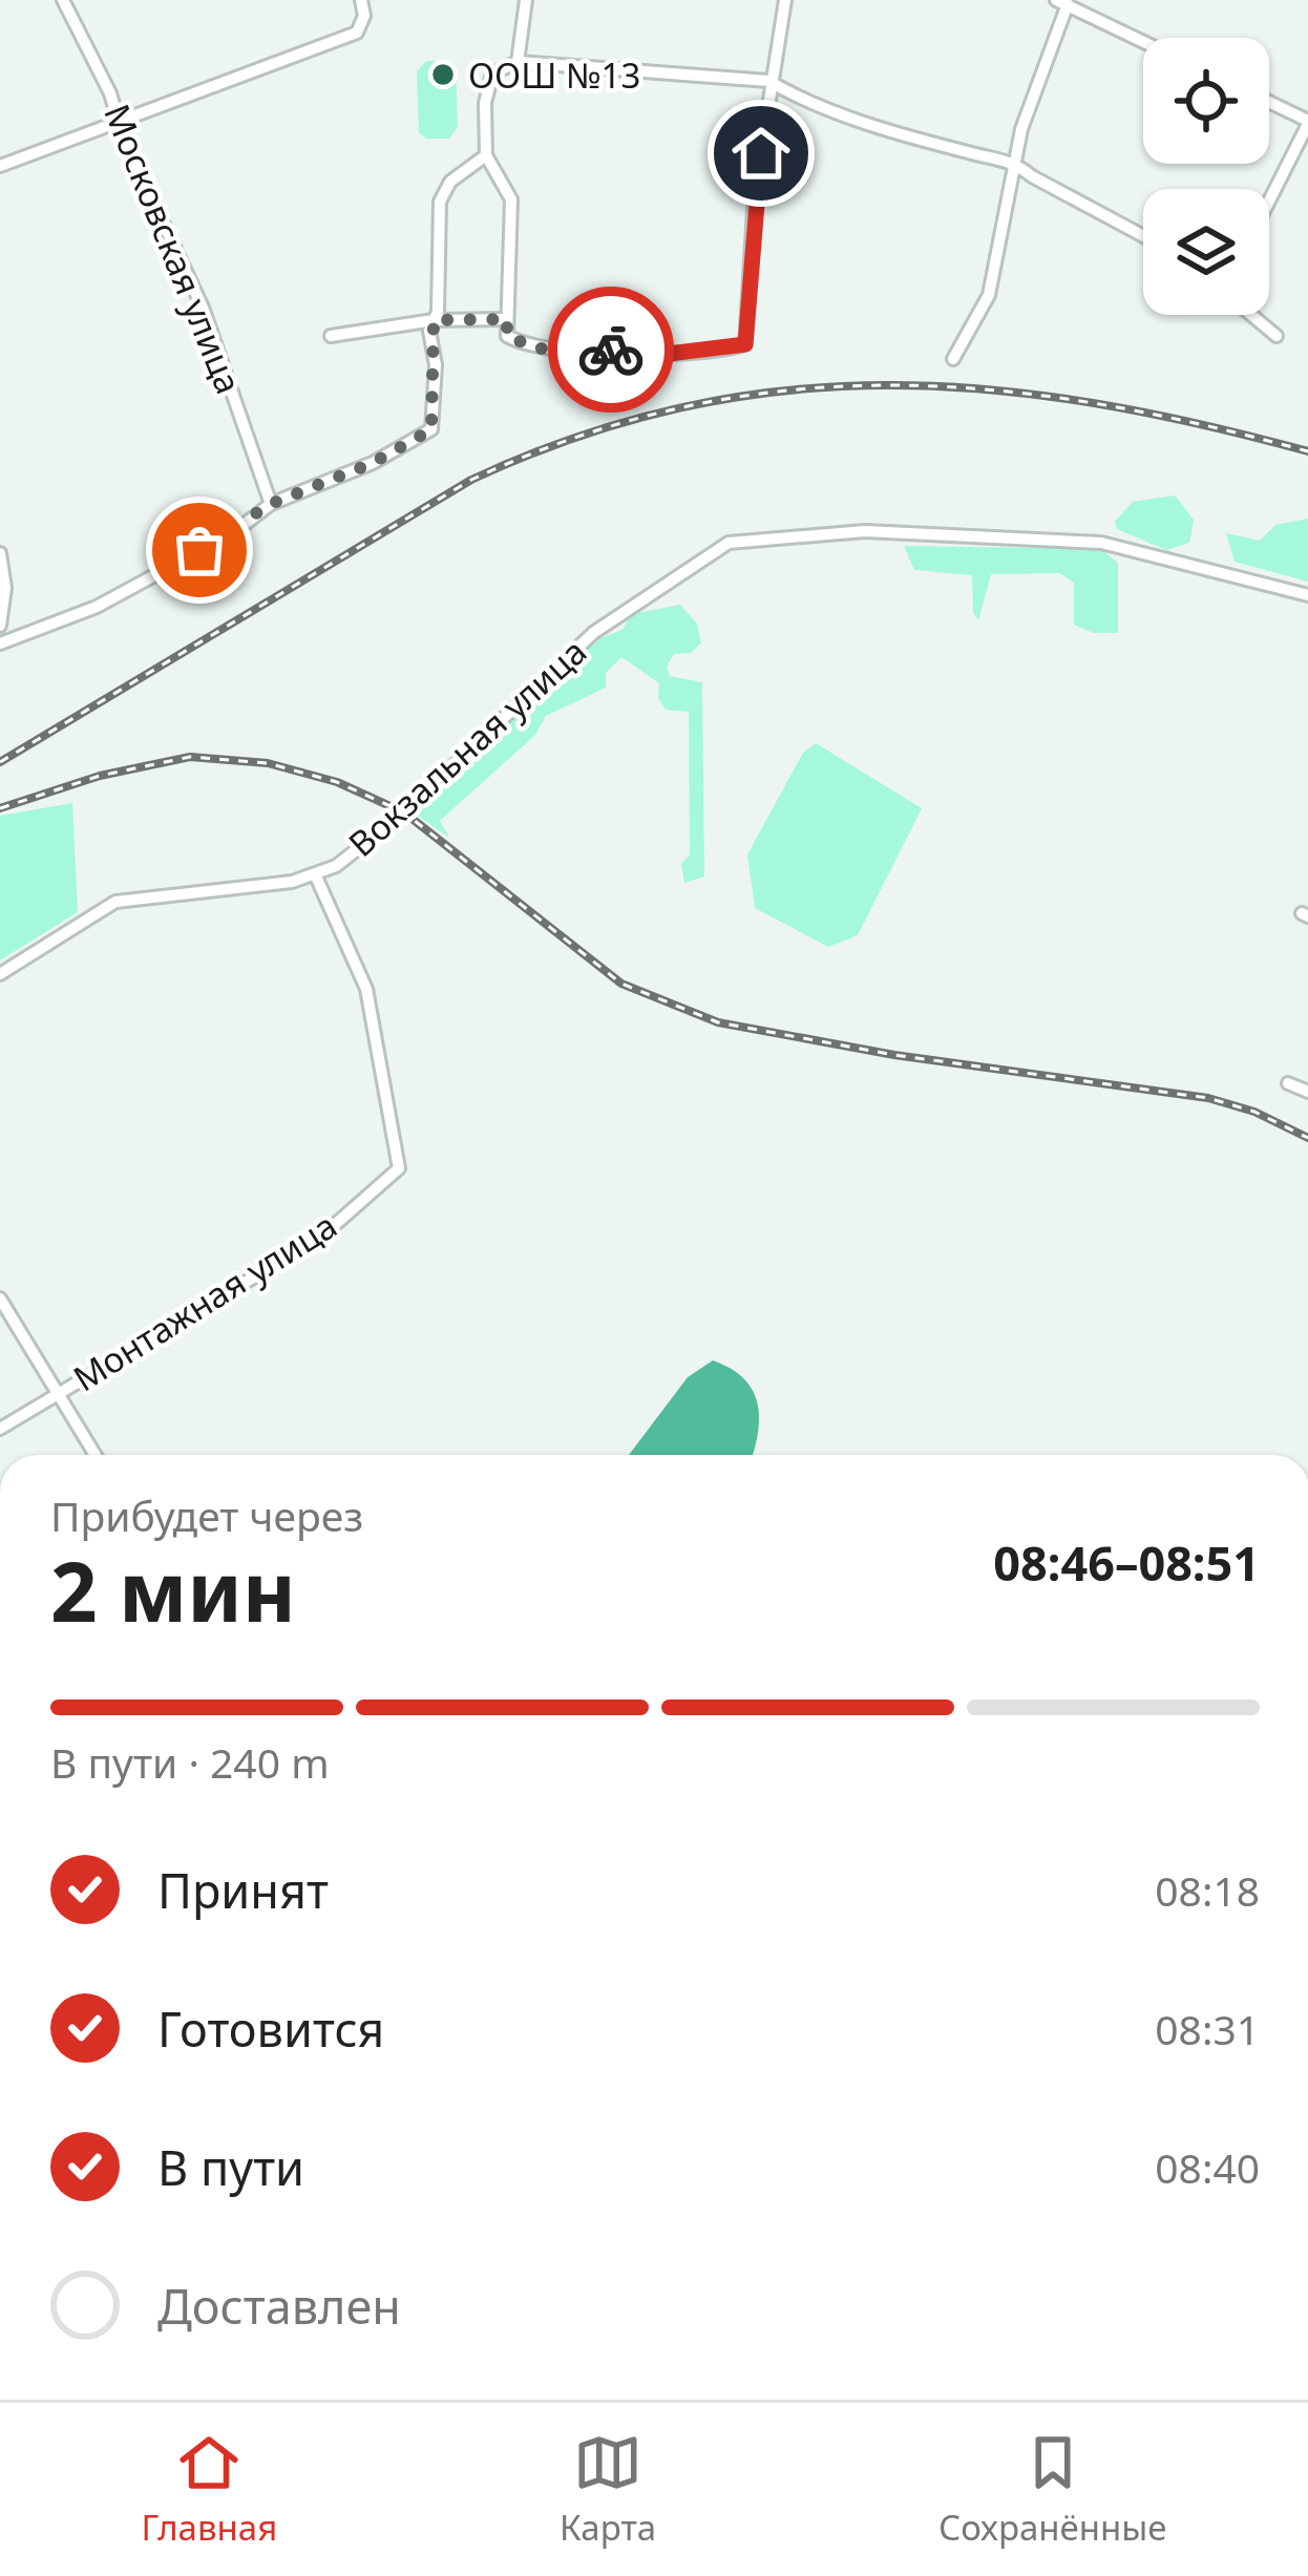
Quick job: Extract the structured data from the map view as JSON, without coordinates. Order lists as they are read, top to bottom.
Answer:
{
  "streets": {
    "street": ["Московская улица", "Вокзальная улица", "Монтажная улица"]
  },
  "crossings": [
    ["Вокзальная улица", "Монтажная улица"]
  ],
  "places": ["ООШ №13"],
  "page": {
    "heading": ["2 мин", "Прибудет через", "08:46–08:51"],
    "bar": "В пути · 240 m",
    "list": [
      ["Принят", "08:18"],
      ["Готовится", "08:31"],
      ["В пути", "08:40"],
      "Доставлен"
    ],
    "tabs": ["Главная", "Карта", "Сохранённые"]
  }
}
